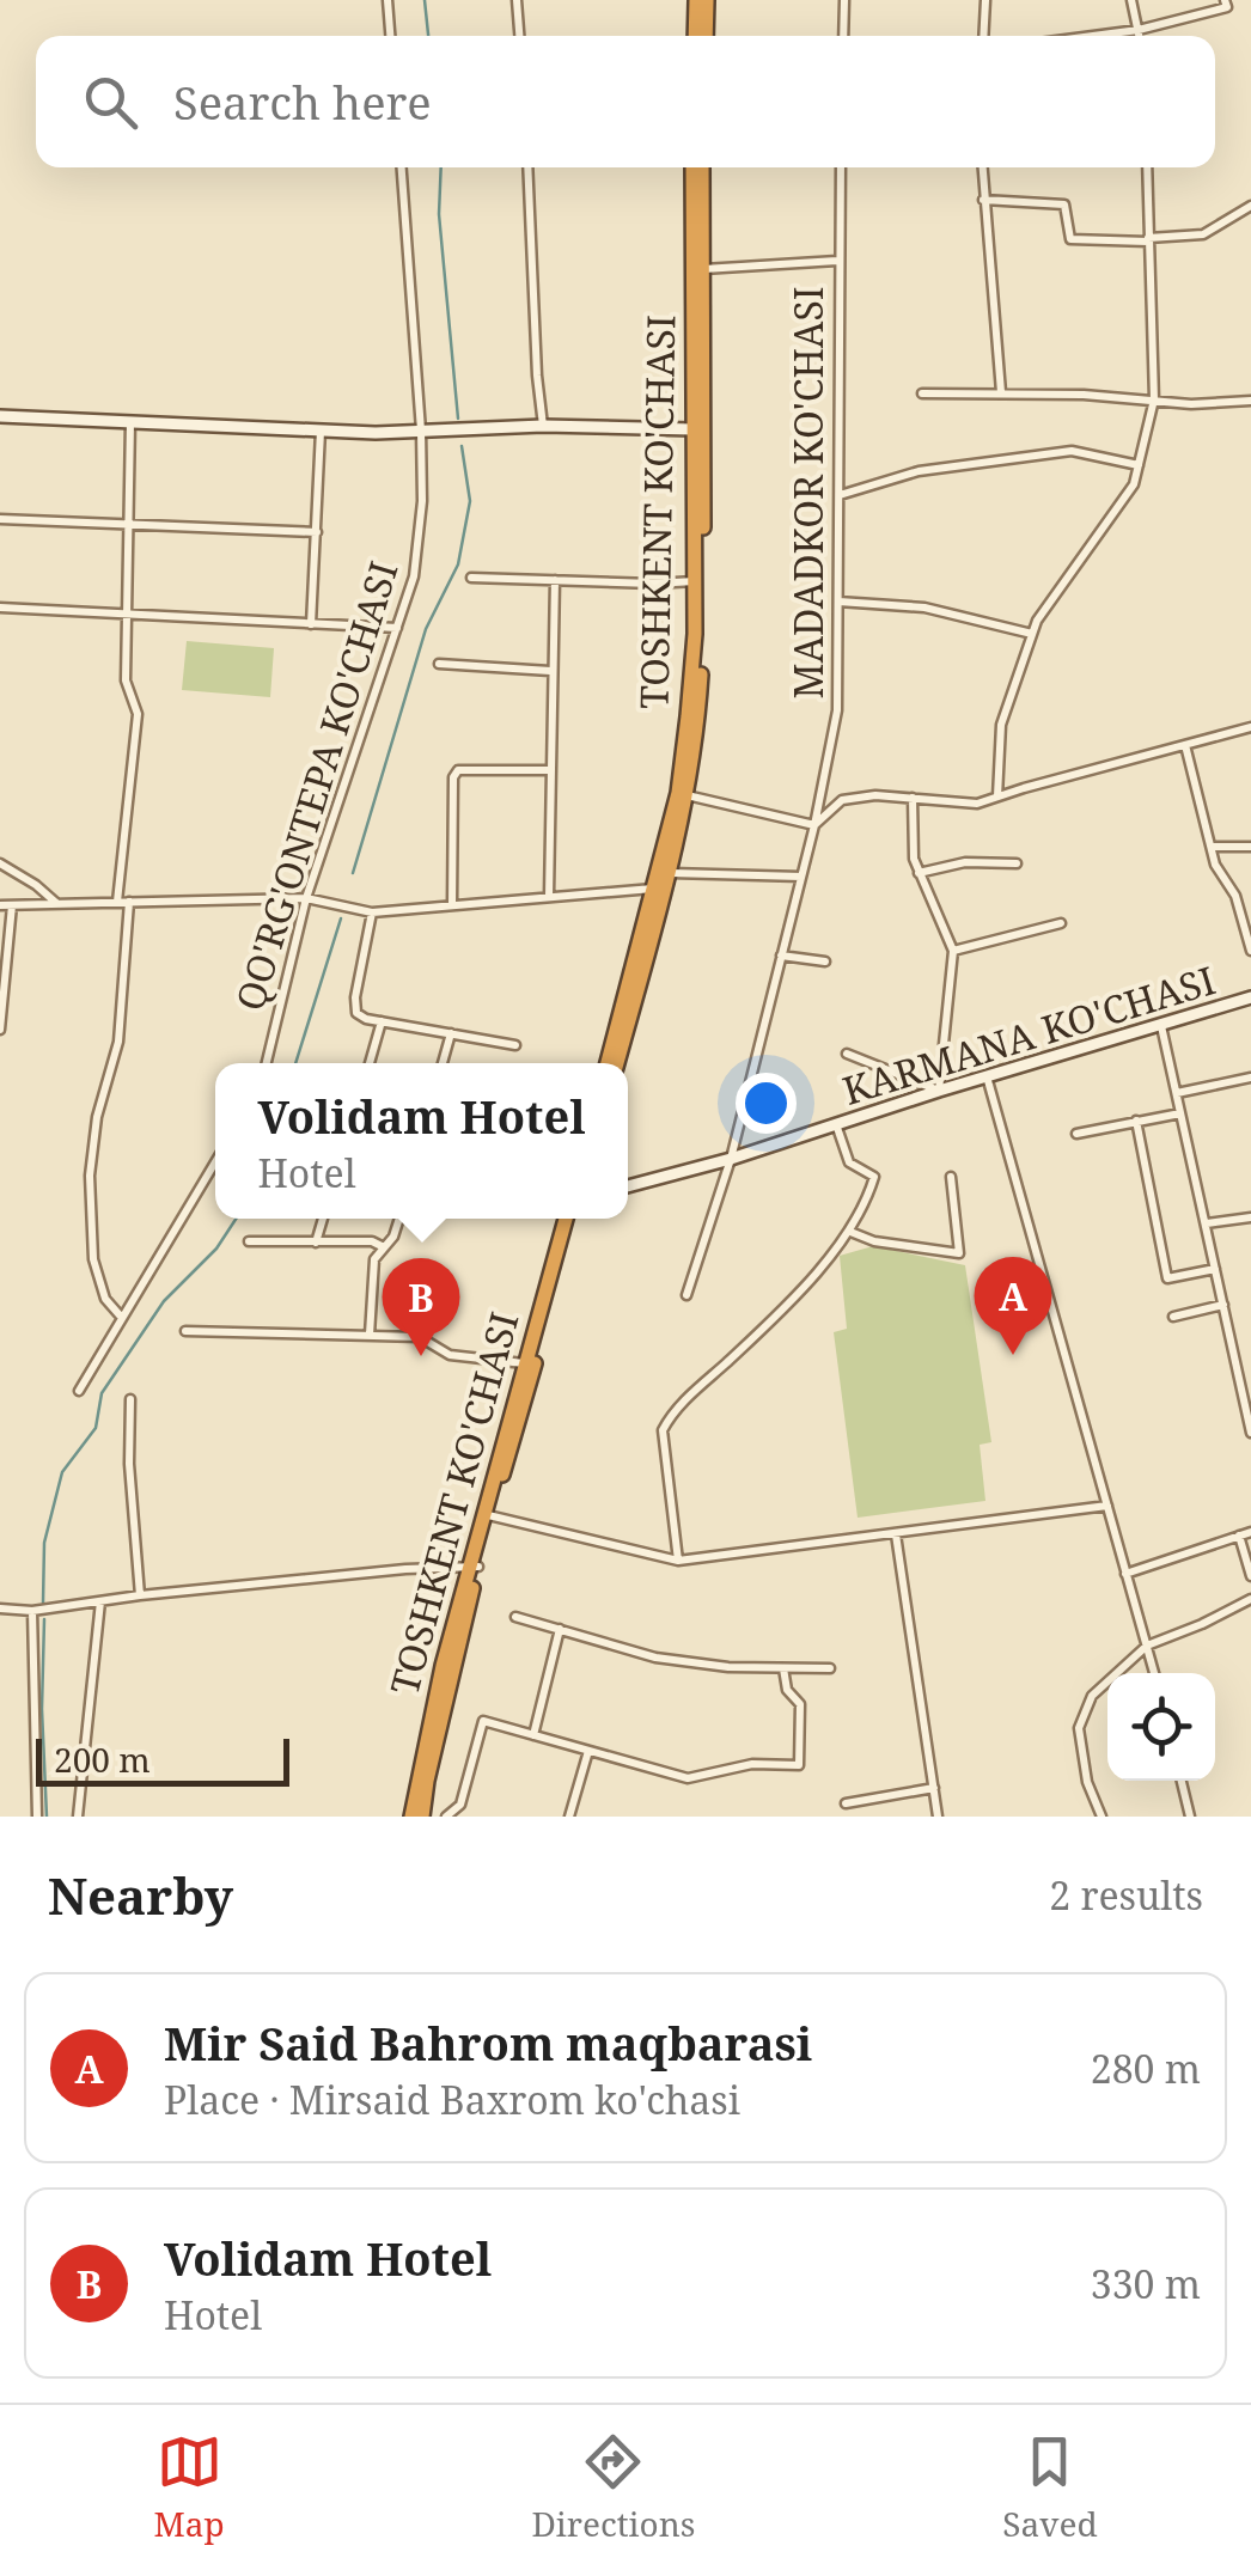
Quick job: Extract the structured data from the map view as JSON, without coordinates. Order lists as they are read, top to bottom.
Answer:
{
  "streets": {
    "highway": ["TOSHKENT KO'CHASI"],
    "street": ["MADADKOR KO'CHASI", "QO'RG'ONTEPA KO'CHASI", "KARMANA KO'CHASI"]
  },
  "crossings": [
    ["MADADKOR KO'CHASI", "KARMANA KO'CHASI"]
  ],
  "scale_bar": "200 m",
  "page": {
    "search": "Search here",
    "popup": ["Volidam Hotel", "Hotel"],
    "pins": ["A", "B"],
    "scale": "200 m",
    "heading": ["Nearby", "2 results"],
    "list": [
      {
        "mark": "A",
        "name": "Mir Said Bahrom maqbarasi",
        "note": "Place · Mirsaid Baxrom ko'chasi",
        "value": "280 m"
      },
      {
        "mark": "B",
        "name": "Volidam Hotel",
        "note": "Hotel",
        "value": "330 m"
      }
    ],
    "nav": ["Map", "Directions", "Saved"]
  }
}
